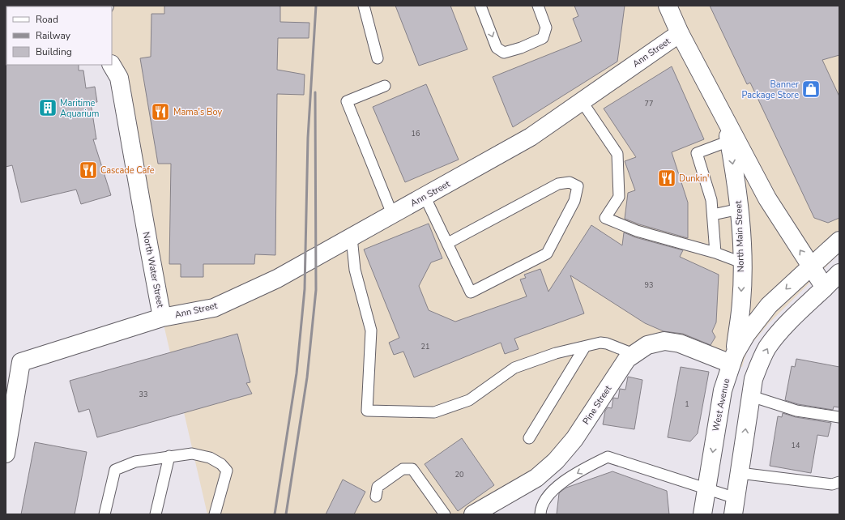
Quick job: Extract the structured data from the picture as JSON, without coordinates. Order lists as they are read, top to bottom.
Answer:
{
  "streets": {
    "street": [
      "Ann Street",
      "North Main Street",
      "North Water Street",
      "Pine Street",
      "West Avenue"
    ]
  },
  "crossings": [
    ["Ann Street", "North Main Street"],
    ["Ann Street", "North Water Street"],
    ["North Main Street", "Pine Street"],
    ["North Main Street", "West Avenue"],
    ["Pine Street", "West Avenue"]
  ],
  "places": {
    "shop": ["Banner Package Store"],
    "building": ["Maritime Aquarium"],
    "restaurant": ["Mama's Boy", "Cascade Cafe", "Dunkin'"]
  },
  "house_numbers": [
    "77",
    "16",
    "93",
    "21",
    "33",
    "1",
    "14",
    "20"
  ],
  "legend": ["Road", "Railway", "Building"]
}
